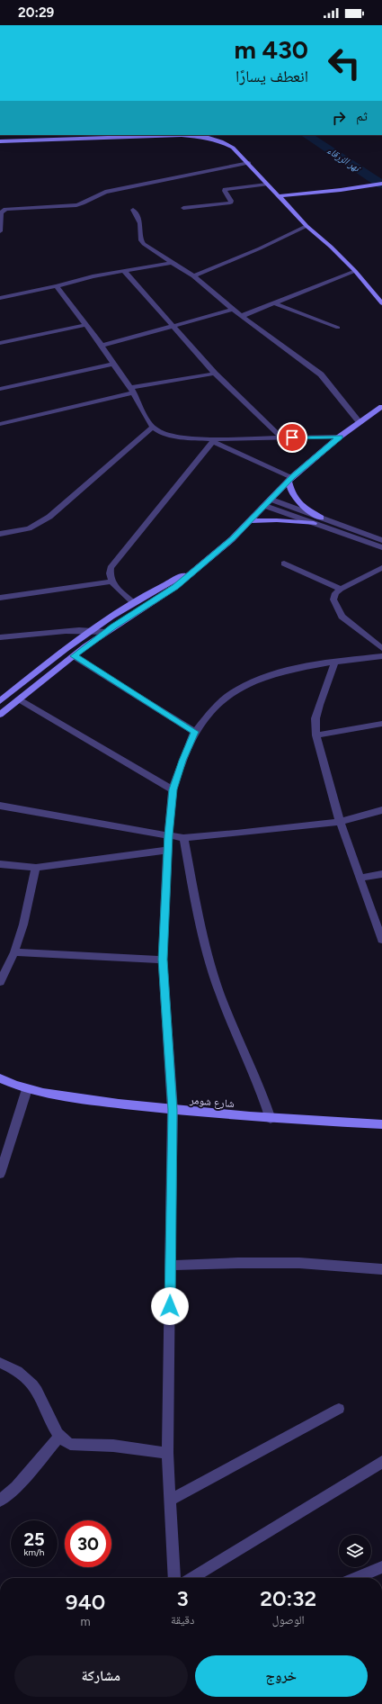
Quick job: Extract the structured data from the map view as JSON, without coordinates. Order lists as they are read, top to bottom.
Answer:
{
  "streets": {
    "street": ["شارع شومر"]
  },
  "water": ["نهر الزرقاء"],
  "page": {
    "status": "20:29",
    "turn": ["430 m", "انعطف يسارًا"],
    "then": "ثم",
    "speed": "25 km/h",
    "limit": "30",
    "eta": [
      "20:32",
      "الوصول",
      "3",
      "دقيقة",
      "940",
      "m"
    ],
    "buttons": ["خروج", "مشاركة"]
  }
}
